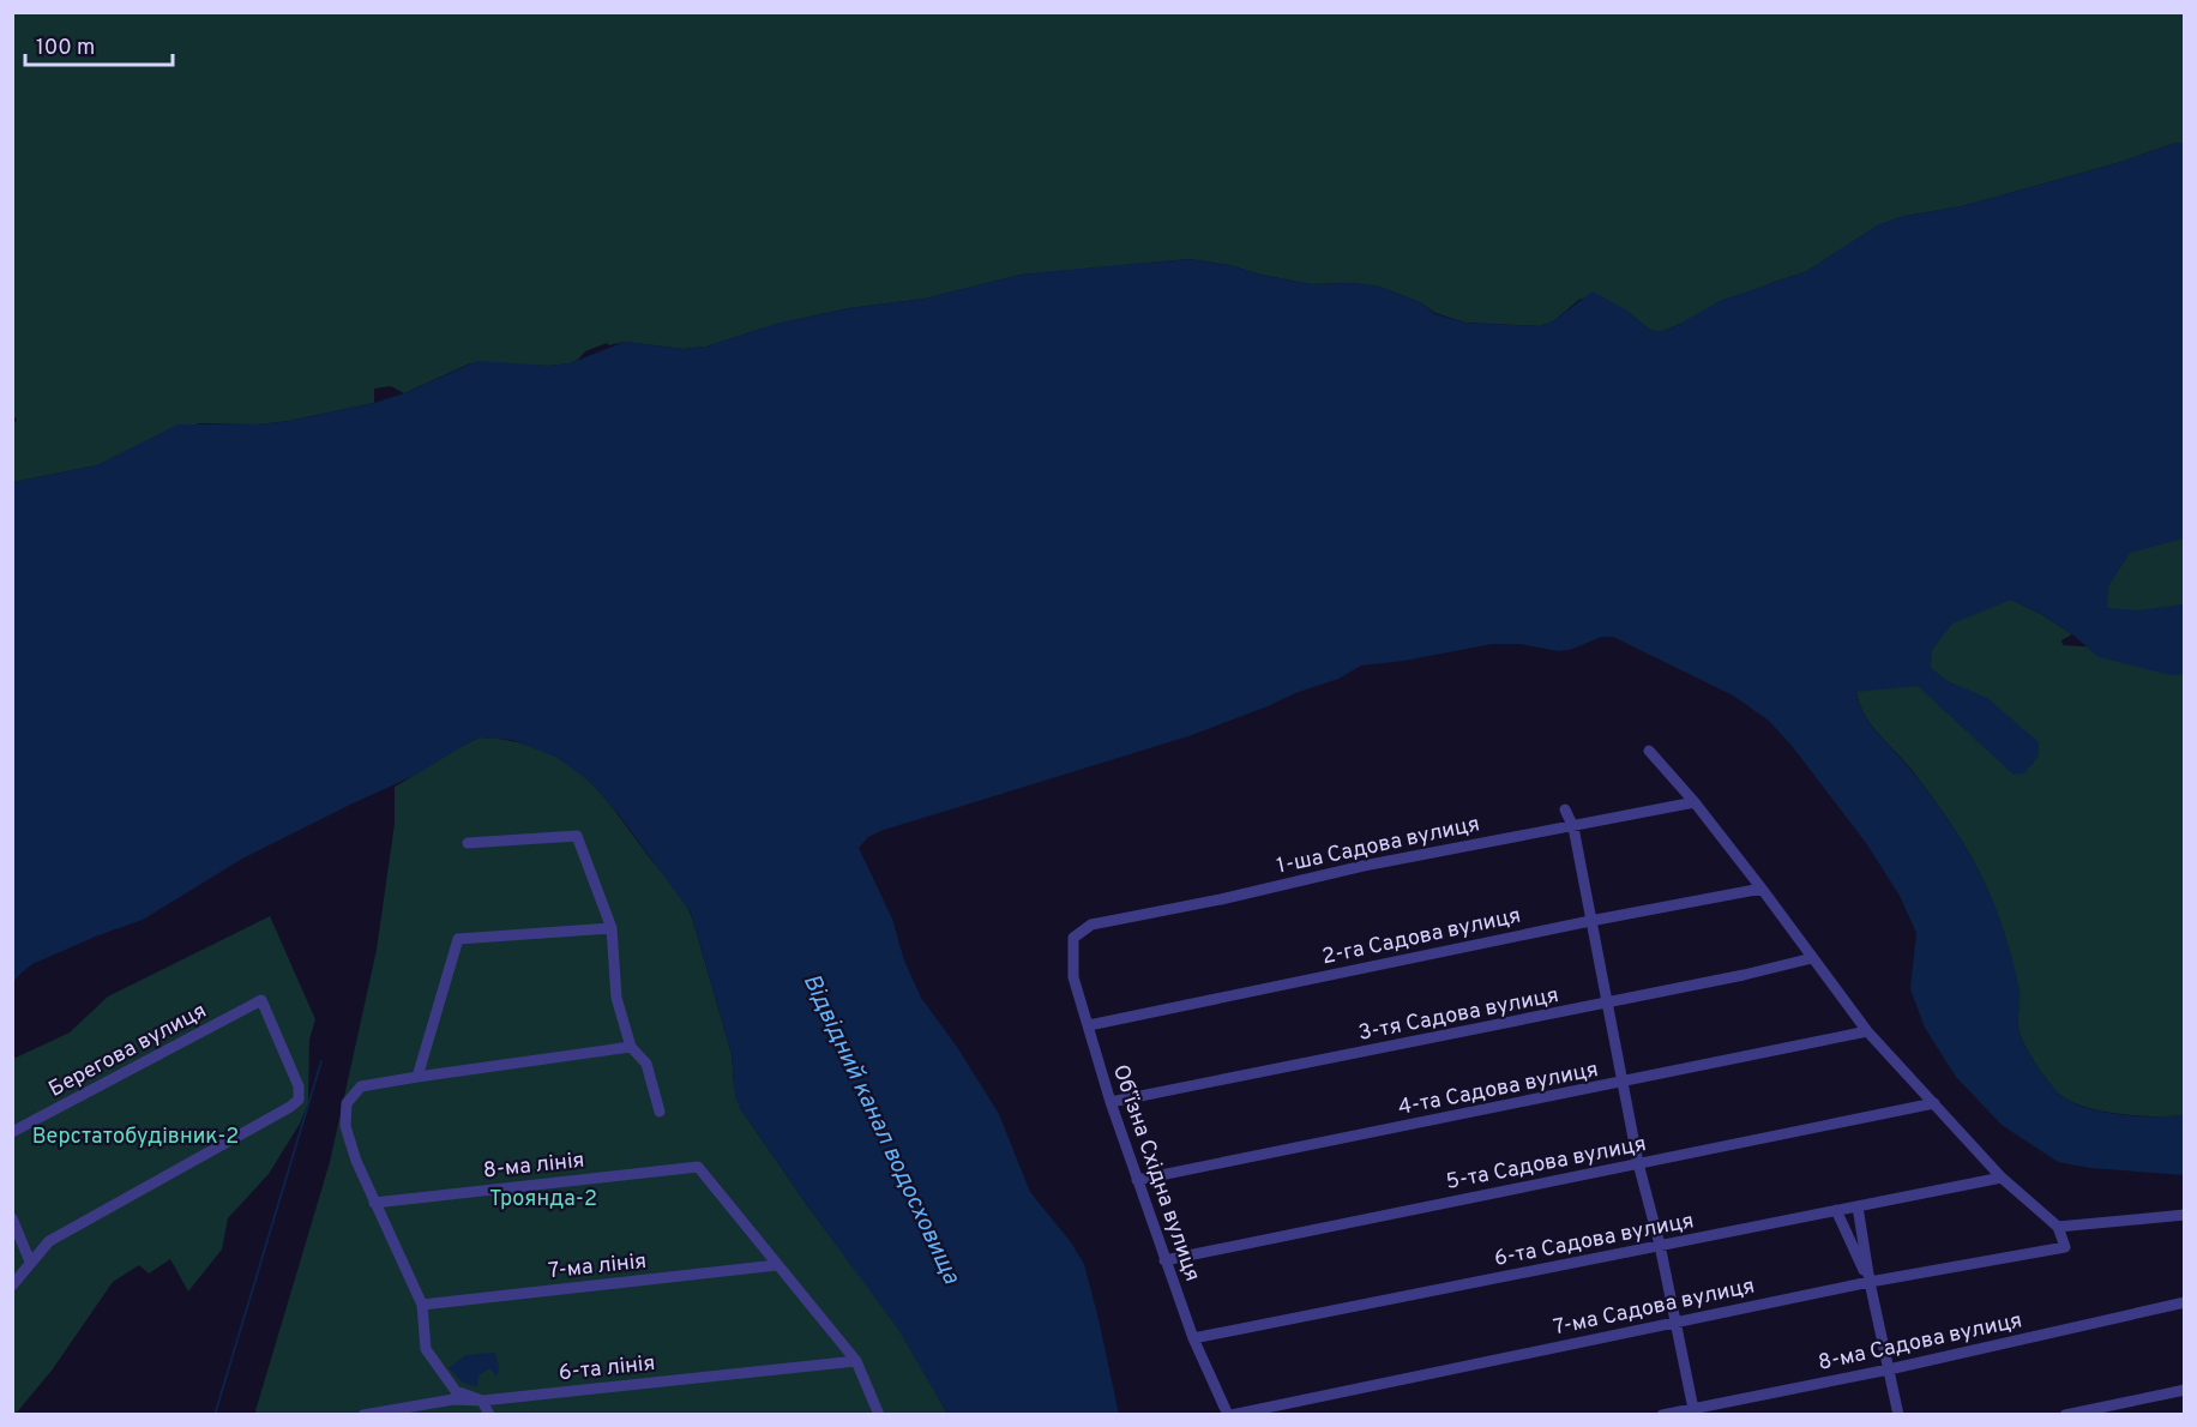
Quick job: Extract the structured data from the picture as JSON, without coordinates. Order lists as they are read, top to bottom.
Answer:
{
  "streets": {
    "street": [
      "1-ша Садова вулиця",
      "2-га Садова вулиця",
      "3-тя Садова вулиця",
      "Берегова вулиця",
      "4-та Садова вулиця",
      "5-та Садова вулиця",
      "8-ма лінія",
      "Обʼїзна Східна вулиця",
      "6-та Садова вулиця",
      "7-ма лінія",
      "7-ма Садова вулиця",
      "8-ма Садова вулиця",
      "6-та лінія"
    ]
  },
  "crossings": [
    ["1-ша Садова вулиця", "Обʼїзна Східна вулиця"],
    ["2-га Садова вулиця", "Обʼїзна Східна вулиця"],
    ["3-тя Садова вулиця", "Обʼїзна Східна вулиця"],
    ["4-та Садова вулиця", "Обʼїзна Східна вулиця"],
    ["5-та Садова вулиця", "Обʼїзна Східна вулиця"],
    ["8-ма лінія", "7-ма лінія"],
    ["Обʼїзна Східна вулиця", "6-та Садова вулиця"],
    ["Обʼїзна Східна вулиця", "7-ма Садова вулиця"]
  ],
  "water": ["Відвідний канал водосховища"],
  "parks": ["Верстатобудівник-2", "Троянда-2"],
  "scale_bar": "100 m"
}
